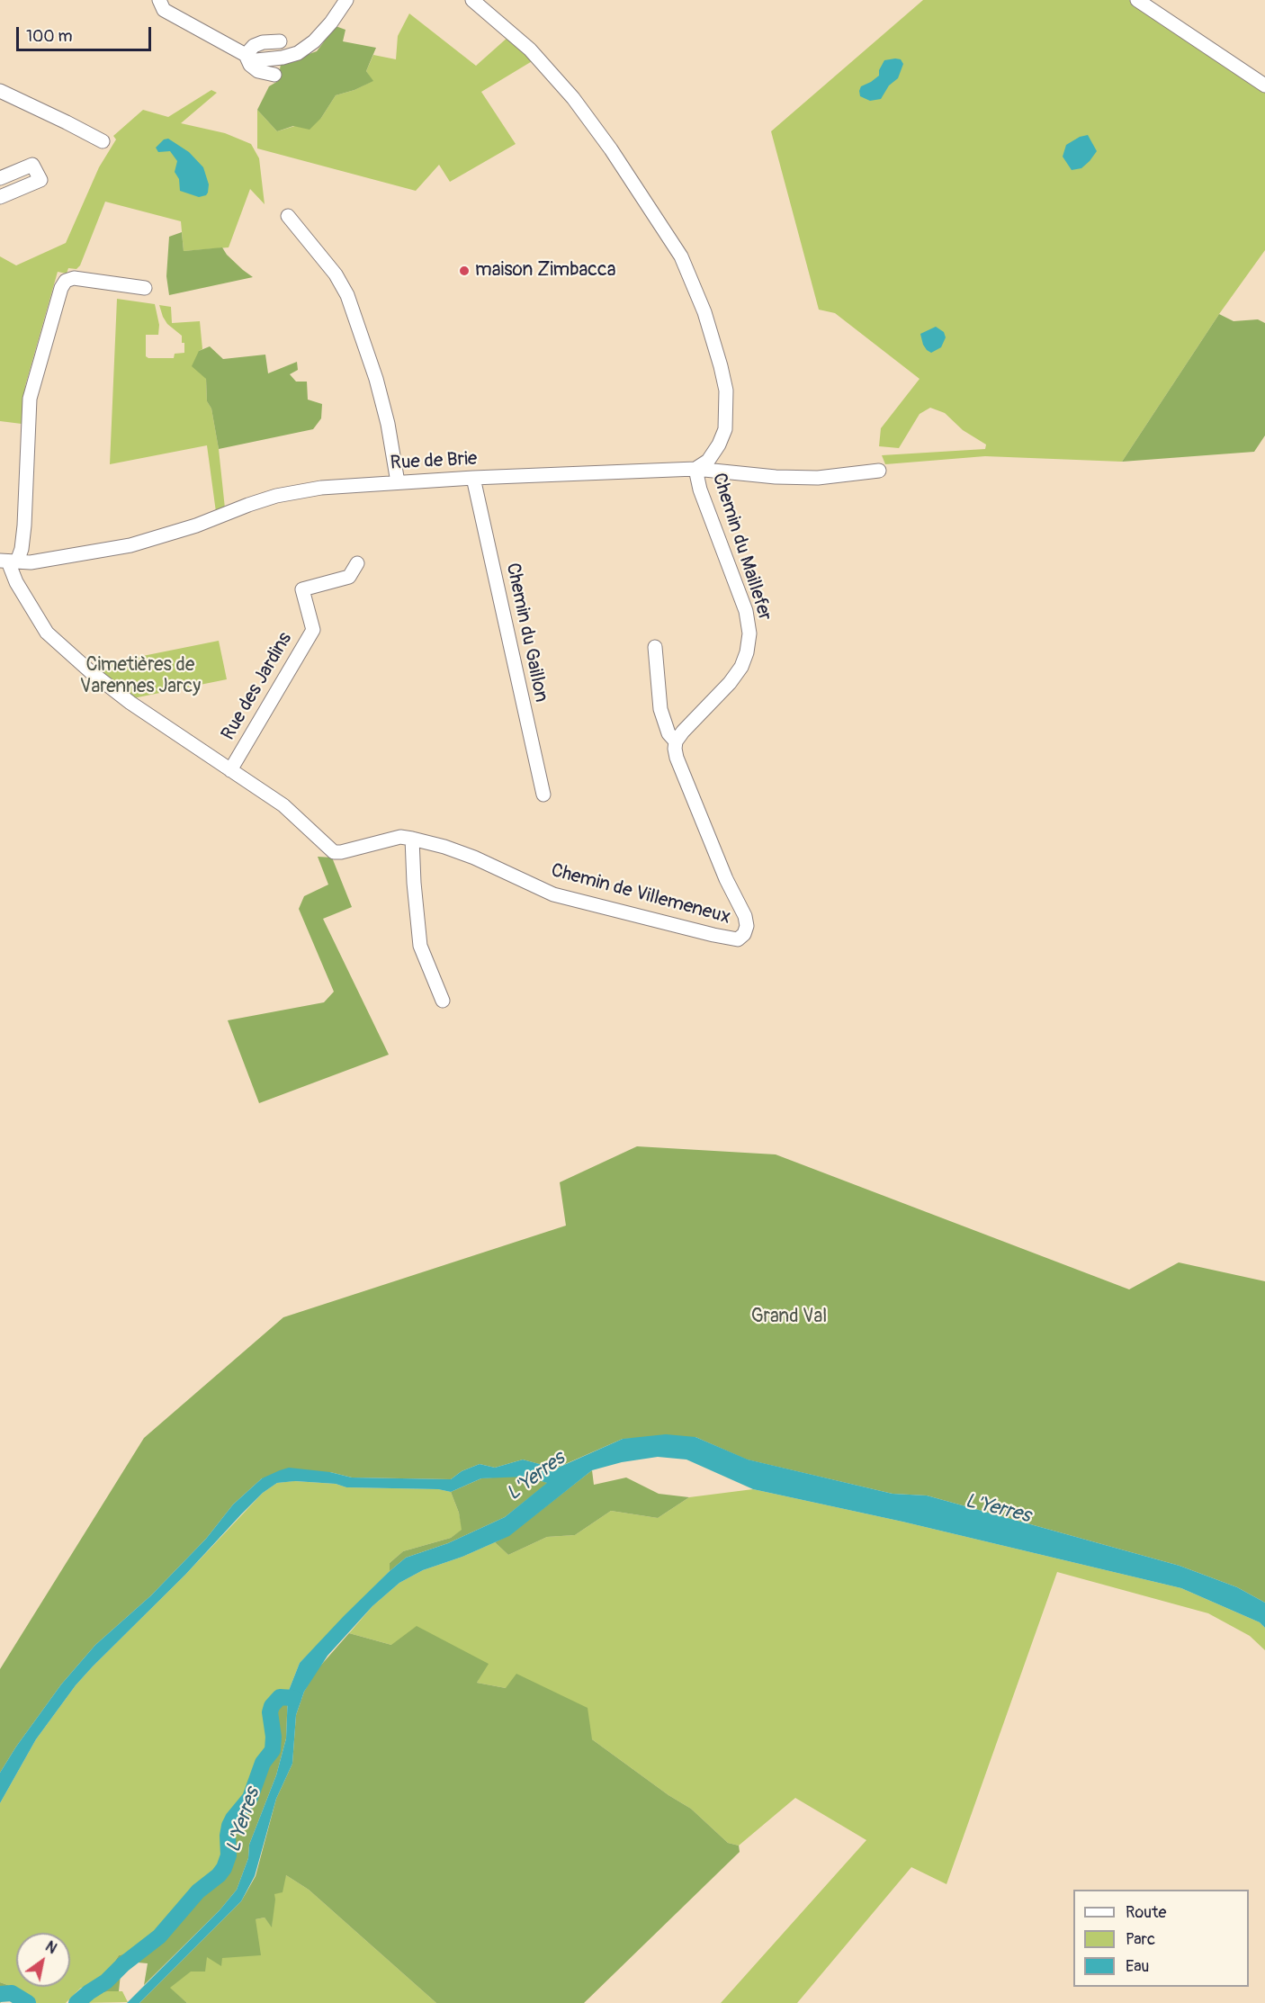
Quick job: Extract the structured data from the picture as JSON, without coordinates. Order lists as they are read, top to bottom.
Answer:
{
  "streets": {
    "street": [
      "Rue de Brie",
      "Chemin du Maillefer",
      "Chemin du Gaillon",
      "Rue des Jardins",
      "Chemin de Villemeneux"
    ]
  },
  "crossings": [
    ["Rue de Brie", "Chemin du Maillefer"],
    ["Rue de Brie", "Chemin du Gaillon"],
    ["Rue de Brie", "Chemin de Villemeneux"],
    ["Chemin du Maillefer", "Chemin de Villemeneux"],
    ["Rue des Jardins", "Chemin de Villemeneux"]
  ],
  "water": ["L'Yerres"],
  "parks": ["Cimetières de Varennes Jarcy", "Grand Val"],
  "places": ["maison Zimbacca"],
  "legend": ["Route", "Parc", "Eau"],
  "scale_bar": "100 m",
  "north": "top right"
}
